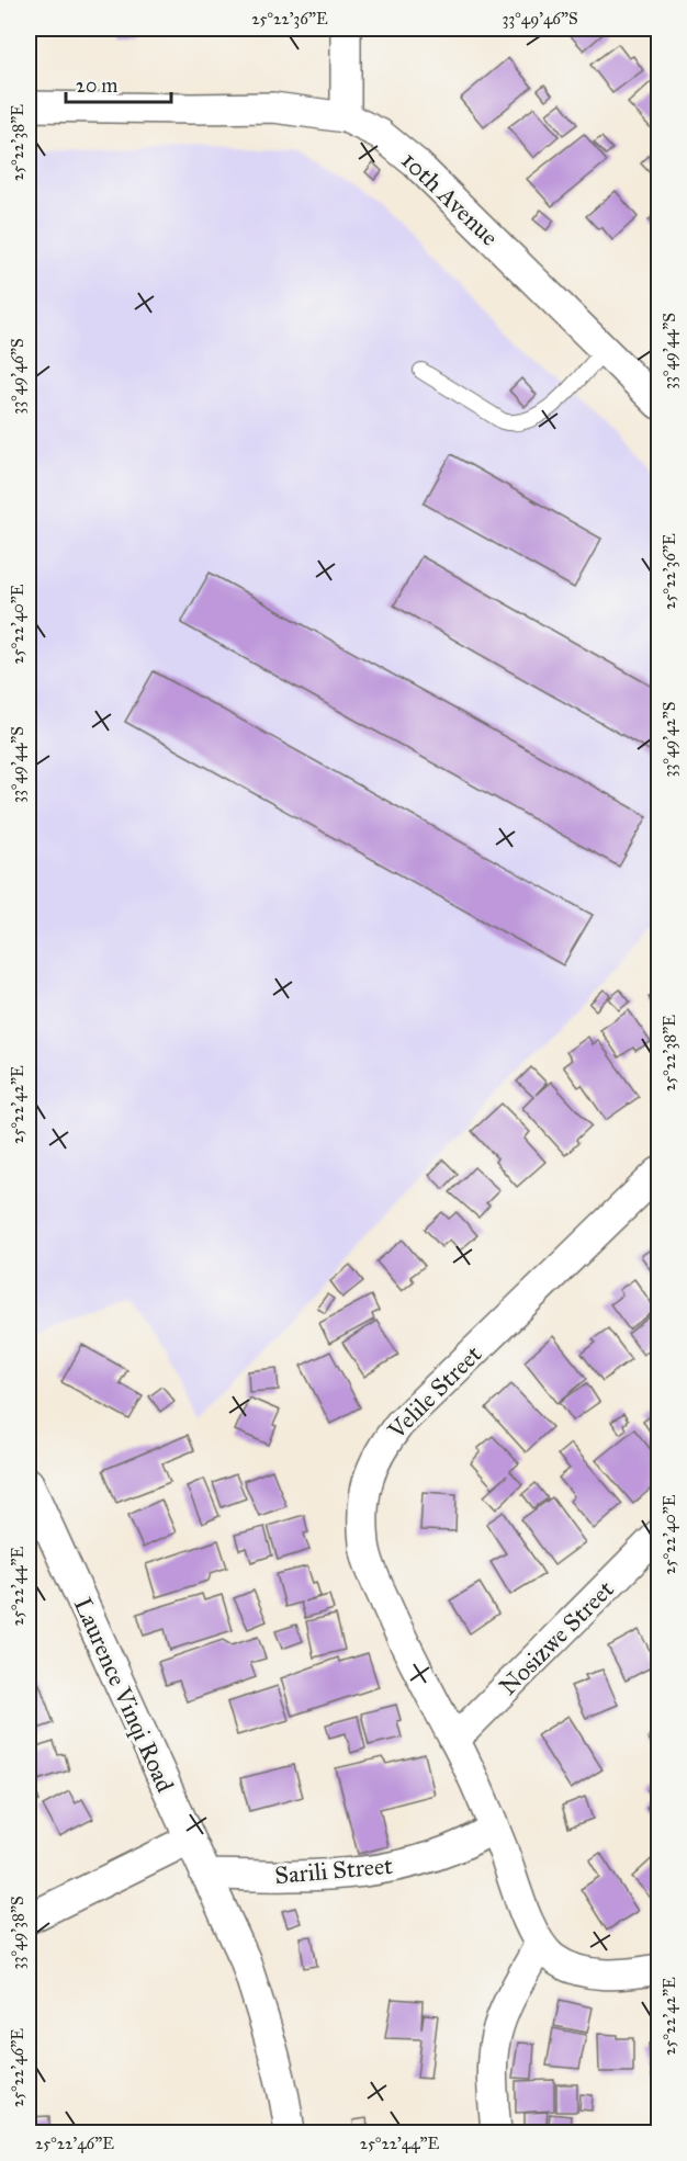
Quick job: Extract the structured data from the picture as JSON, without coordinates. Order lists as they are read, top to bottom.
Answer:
{
  "streets": {
    "street": [
      "10th Avenue",
      "Velile Street",
      "Nosizwe Street",
      "Laurence Vinqi Road",
      "Sarili Street"
    ]
  },
  "crossings": [
    ["Velile Street", "Nosizwe Street"],
    ["Velile Street", "Sarili Street"],
    ["Laurence Vinqi Road", "Sarili Street"]
  ],
  "scale_bar": "20 m",
  "coordinates": [
    "25°22'36\"E",
    "33°49'46\"S",
    "25°22'38\"E",
    "33°49'44\"S",
    "25°22'40\"E",
    "33°49'42\"S",
    "25°22'42\"E",
    "25°22'44\"E",
    "33°49'38\"S",
    "25°22'46\"E"
  ]
}
